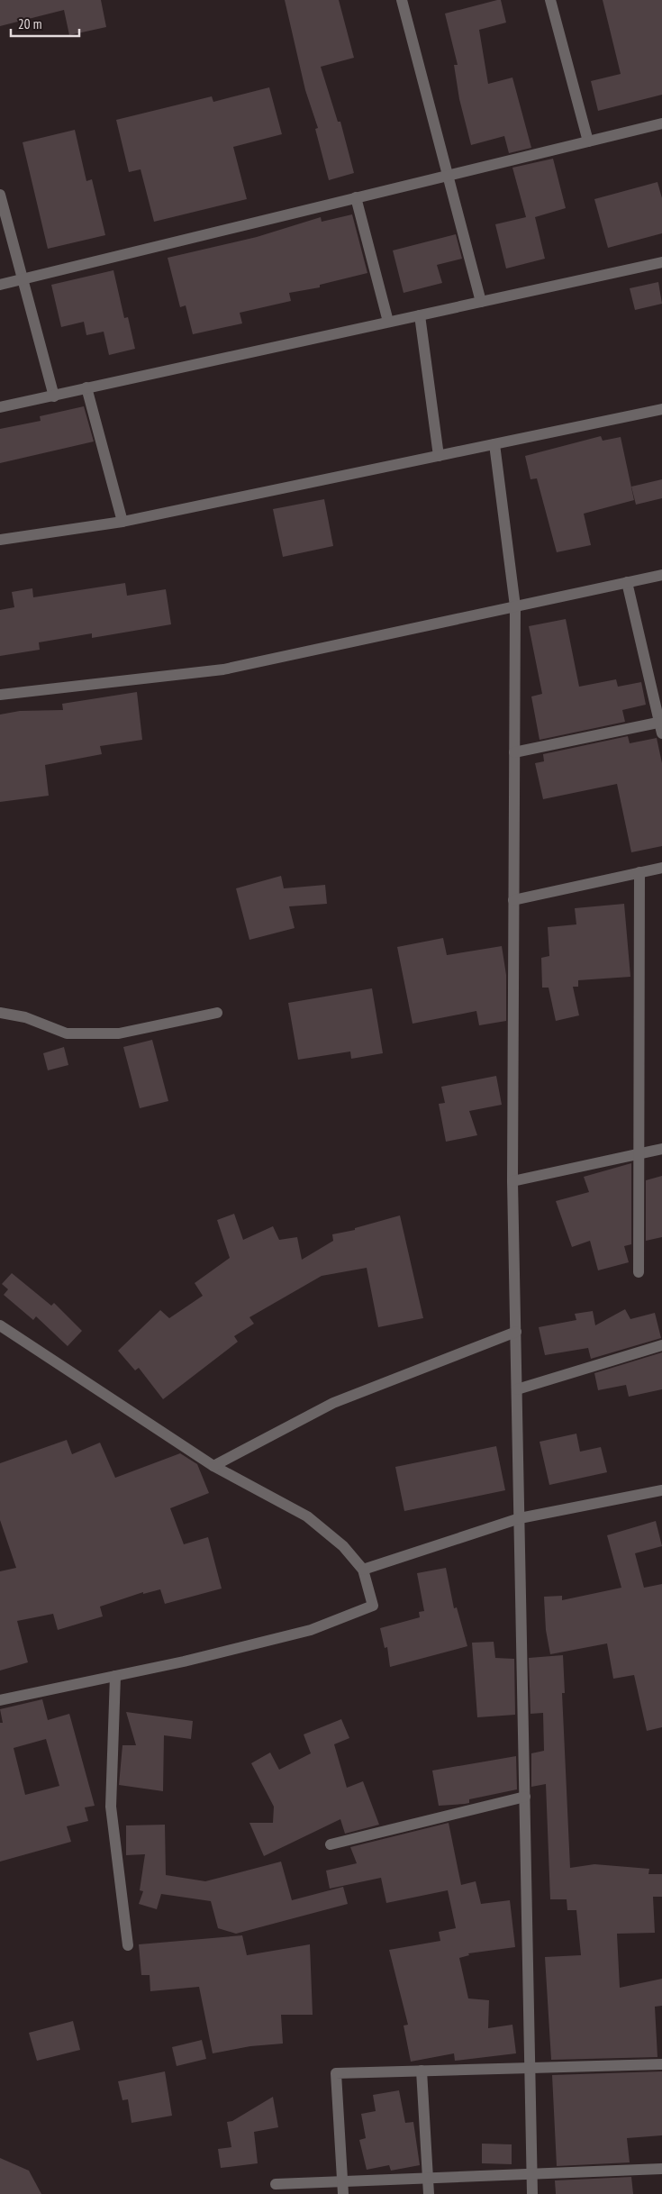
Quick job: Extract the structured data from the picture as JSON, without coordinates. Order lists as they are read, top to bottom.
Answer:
{
  "scale_bar": "20 m"
}
